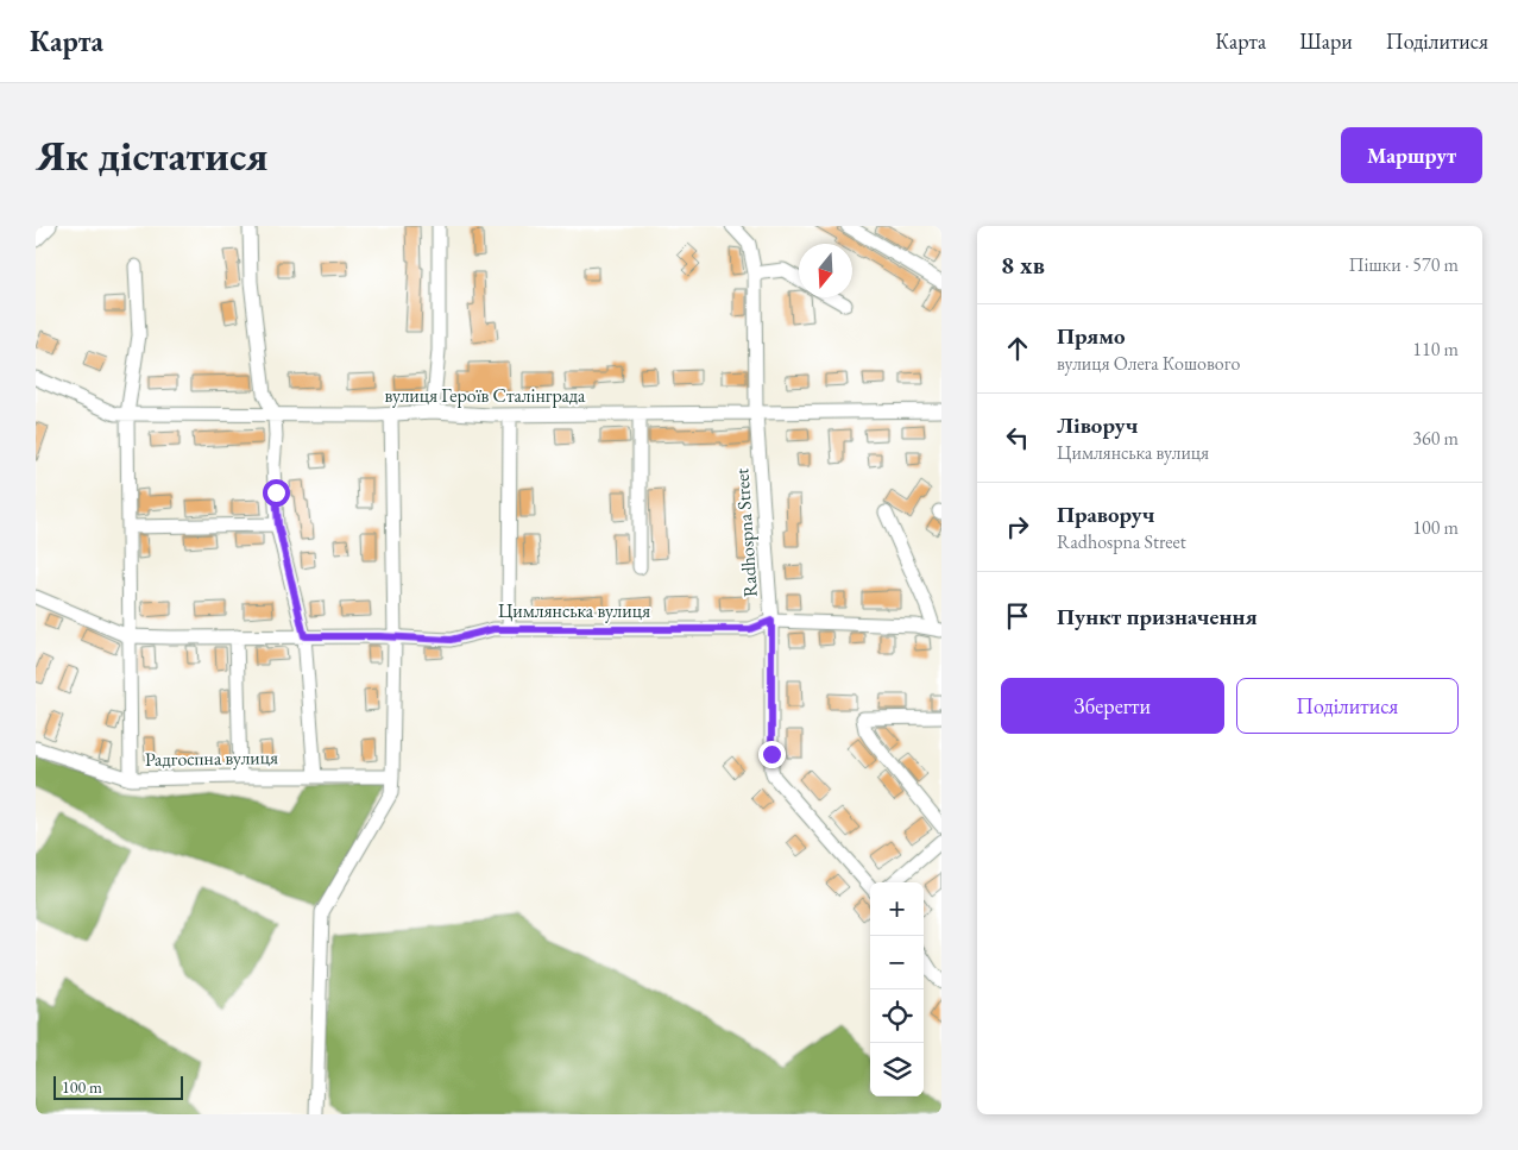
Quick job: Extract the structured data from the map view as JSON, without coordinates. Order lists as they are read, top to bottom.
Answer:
{
  "streets": {
    "street": [
      "вулиця Героїв Сталінграда",
      "Radhospna Street",
      "Цимлянська вулиця",
      "Радгоспна вулиця"
    ]
  },
  "crossings": [
    ["вулиця Героїв Сталінграда", "Radhospna Street"],
    ["Radhospna Street", "Цимлянська вулиця"]
  ],
  "scale_bar": "100 m",
  "north": "bottom",
  "page": {
    "header": "Карта",
    "nav": ["Карта", "Шари", "Поділитися"],
    "buttons": [
      "Маршрут",
      ["Зберегти", "Поділитися"]
    ],
    "title": "Як дістатися",
    "heading": ["8 хв", "Пішки · 570 m"],
    "list": [
      ["Прямо", "вулиця Олега Кошового", "110 m"],
      ["Ліворуч", "Цимлянська вулиця", "360 m"],
      ["Праворуч", "Radhospna Street", "100 m"],
      "Пункт призначення"
    ],
    "map_buttons": ["+", "−"],
    "scale": "100 m"
  }
}
